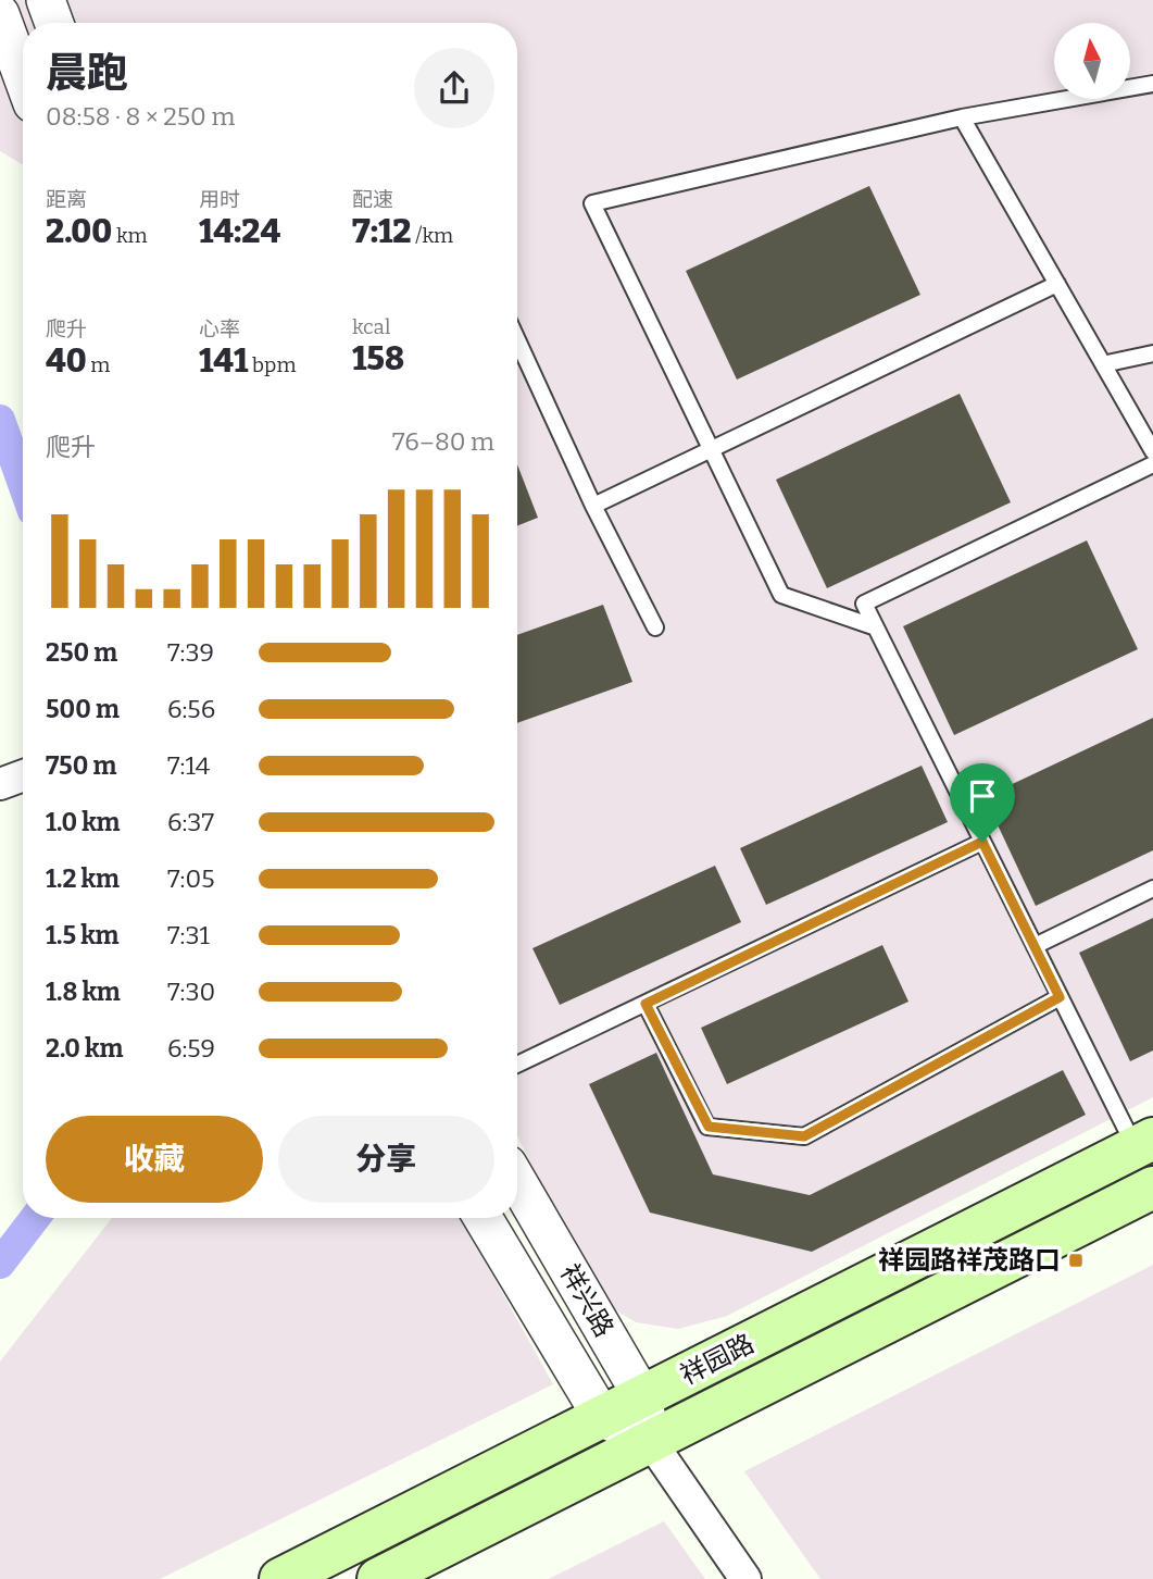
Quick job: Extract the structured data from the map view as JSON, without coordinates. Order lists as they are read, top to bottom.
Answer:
{
  "streets": {
    "main road": ["祥园路"],
    "street": ["祥兴路"]
  },
  "crossings": [
    ["祥兴路", "祥园路"]
  ],
  "places": {
    "transit": ["祥园路祥茂路口"]
  },
  "north": "top",
  "page": {
    "heading": ["晨跑", "08:58 · 8 × 250 m"],
    "stats": [
      ["距离", "2.00 km"],
      ["用时", "14:24"],
      ["配速", "7:12 /km"],
      ["爬升", "40 m"],
      ["心率", "141 bpm"],
      ["kcal", "158"]
    ],
    "chart": ["爬升", "76–80 m"],
    "list": [
      {
        "name": "250 m",
        "note": "7:39"
      },
      {
        "name": "500 m",
        "note": "6:56"
      },
      {
        "name": "750 m",
        "note": "7:14"
      },
      {
        "name": "1.0 km",
        "note": "6:37"
      },
      {
        "name": "1.2 km",
        "note": "7:05"
      },
      {
        "name": "1.5 km",
        "note": "7:31"
      },
      {
        "name": "1.8 km",
        "note": "7:30"
      },
      {
        "name": "2.0 km",
        "note": "6:59"
      }
    ],
    "buttons": ["收藏", "分享"]
  }
}
